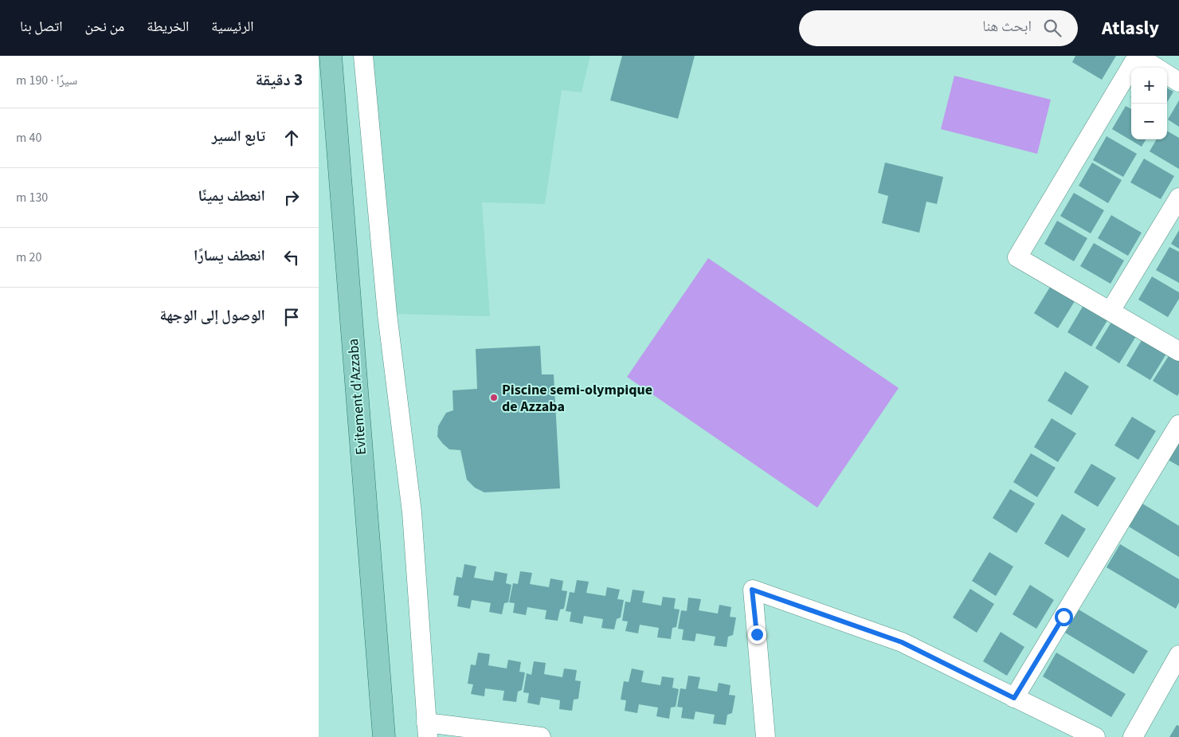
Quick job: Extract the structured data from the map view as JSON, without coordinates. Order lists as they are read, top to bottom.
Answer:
{
  "streets": {
    "main road": ["Evitement d'Azzaba"]
  },
  "places": ["Piscine semi-olympique de Azzaba"],
  "page": {
    "header": "Atlasly",
    "search": "ابحث هنا",
    "nav": [
      "الرئيسية",
      "الخريطة",
      "من نحن",
      "اتصل بنا"
    ],
    "heading": ["3 دقيقة", "سيرًا · 190 m"],
    "map_buttons": ["+", "−"],
    "list": [
      ["تابع السير", "40 m"],
      ["انعطف يمينًا", "130 m"],
      ["انعطف يسارًا", "20 m"],
      "الوصول إلى الوجهة"
    ]
  }
}
